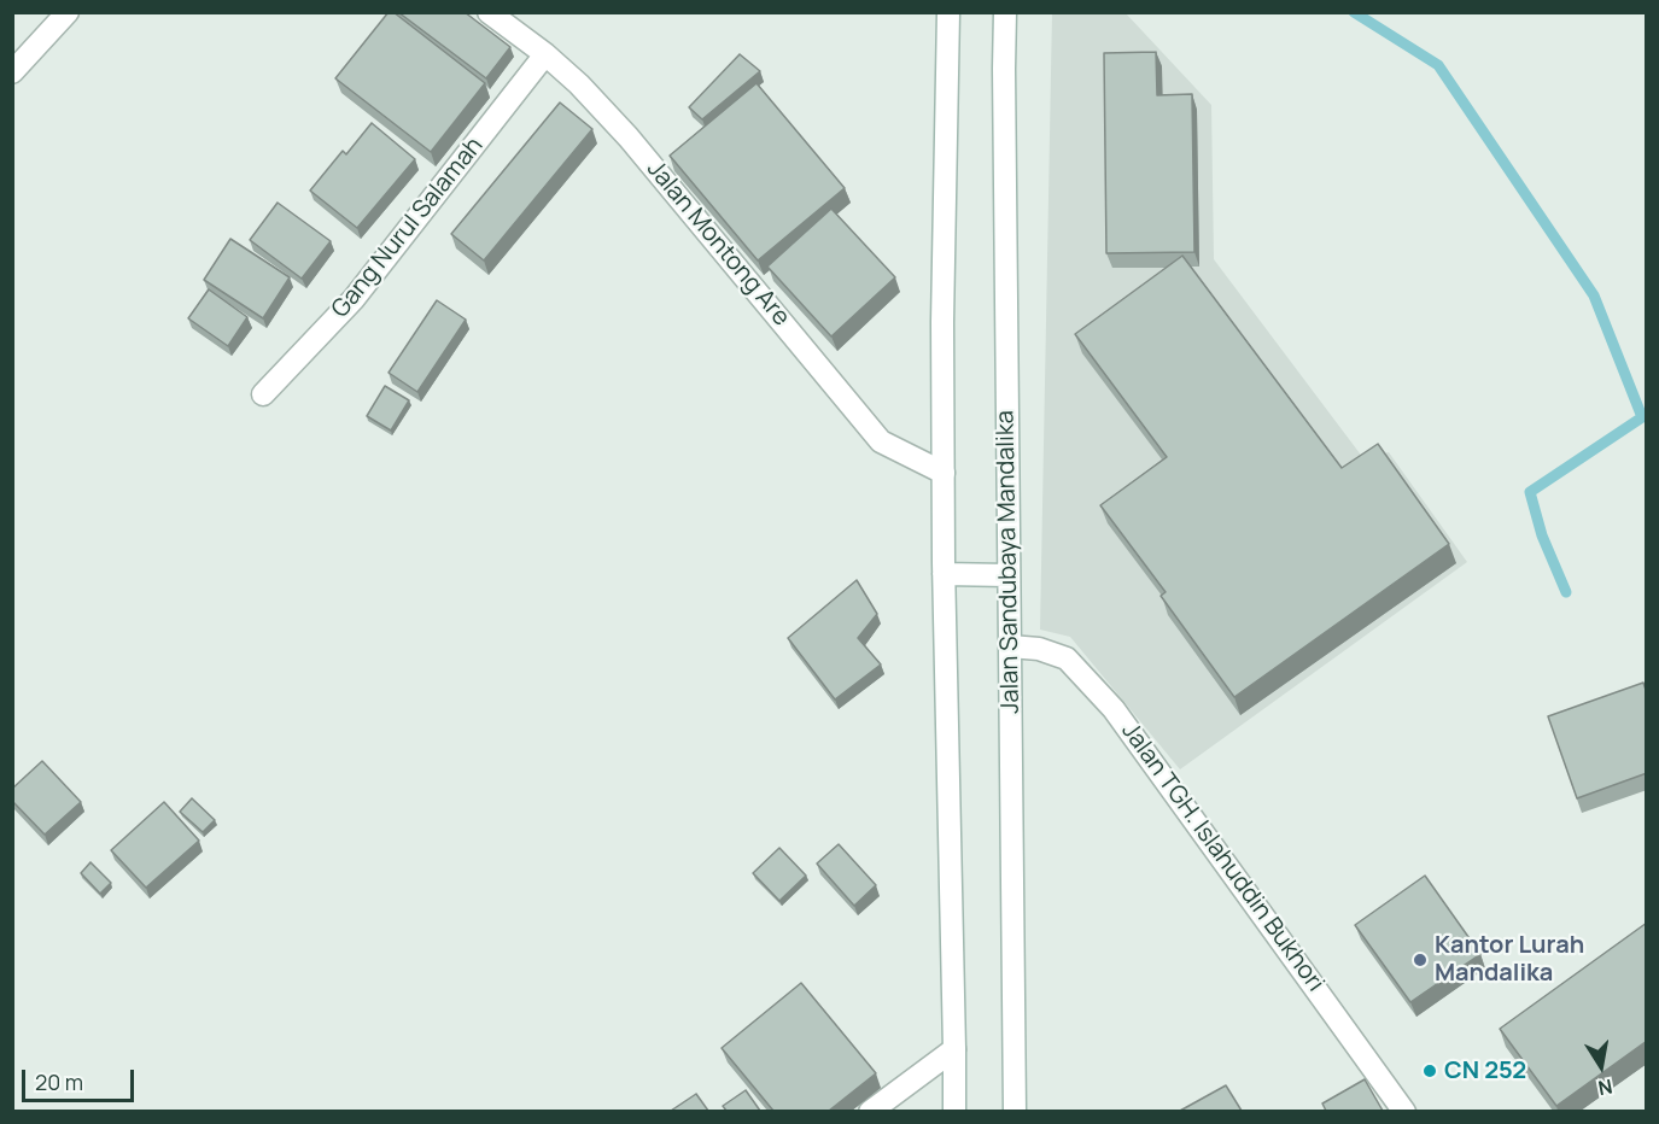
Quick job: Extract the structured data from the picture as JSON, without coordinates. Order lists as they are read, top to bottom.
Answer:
{
  "streets": {
    "main road": [
      "Gang Nurul Salamah",
      "Jalan Montong Are",
      "Jalan Sandubaya Mandalika",
      "Jalan TGH. Islahuddin Bukhori"
    ]
  },
  "crossings": [
    ["Gang Nurul Salamah", "Jalan Montong Are"],
    ["Jalan Sandubaya Mandalika", "Jalan TGH. Islahuddin Bukhori"]
  ],
  "places": ["Kantor Lurah Mandalika", "CN 252"],
  "scale_bar": "20 m",
  "north": "bottom"
}
